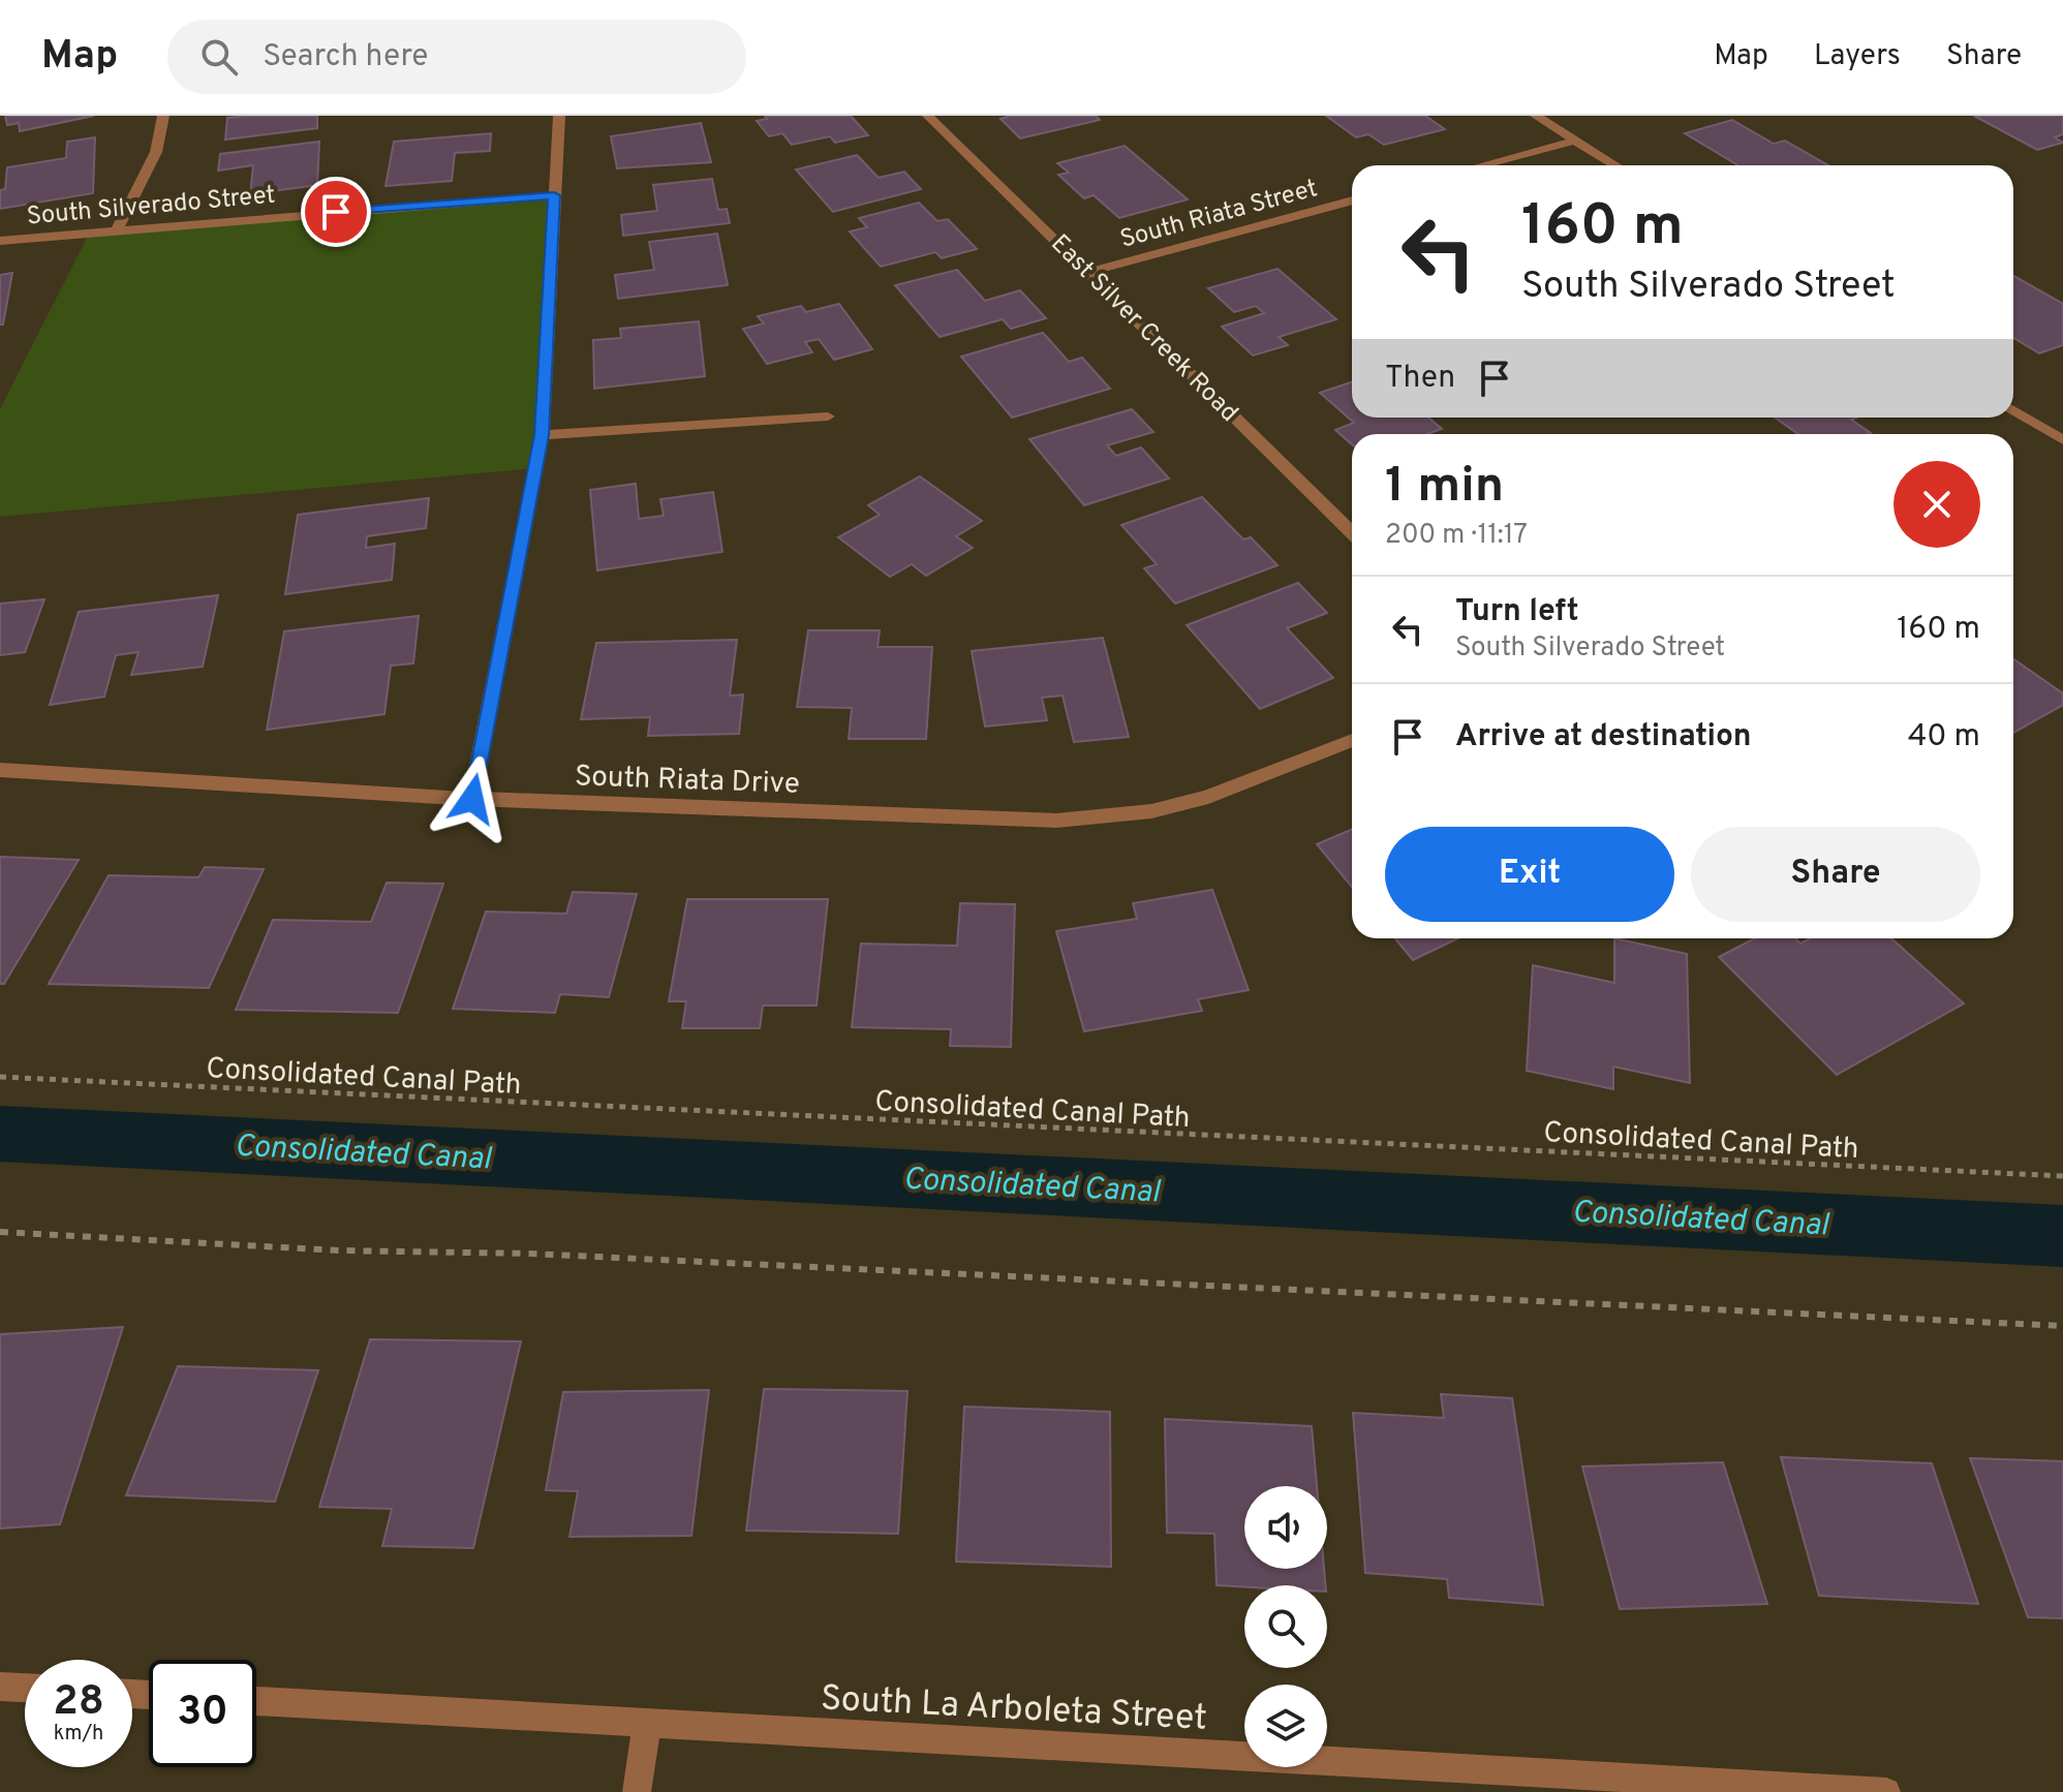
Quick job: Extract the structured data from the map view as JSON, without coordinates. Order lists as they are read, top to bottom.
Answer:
{
  "streets": {
    "street": [
      "South Silverado Street",
      "South Riata Street",
      "East Silver Creek Road",
      "South Riata Drive",
      "South La Arboleta Street"
    ],
    "path": ["Consolidated Canal Path"]
  },
  "crossings": [
    ["South Riata Street", "East Silver Creek Road"]
  ],
  "water": ["Consolidated Canal"],
  "page": {
    "header": "Map",
    "search": "Search here",
    "nav": ["Map", "Layers", "Share"],
    "turn": ["160 m", "South Silverado Street"],
    "then": "Then",
    "heading": ["1 min", "200 m · 11:17"],
    "list": [
      {
        "name": "Turn left",
        "note": "South Silverado Street",
        "value": "160 m"
      },
      {
        "name": "Arrive at destination",
        "value": "40 m"
      }
    ],
    "buttons": ["Exit", "Share"],
    "speed": "28 km/h",
    "limit": "30"
  }
}
